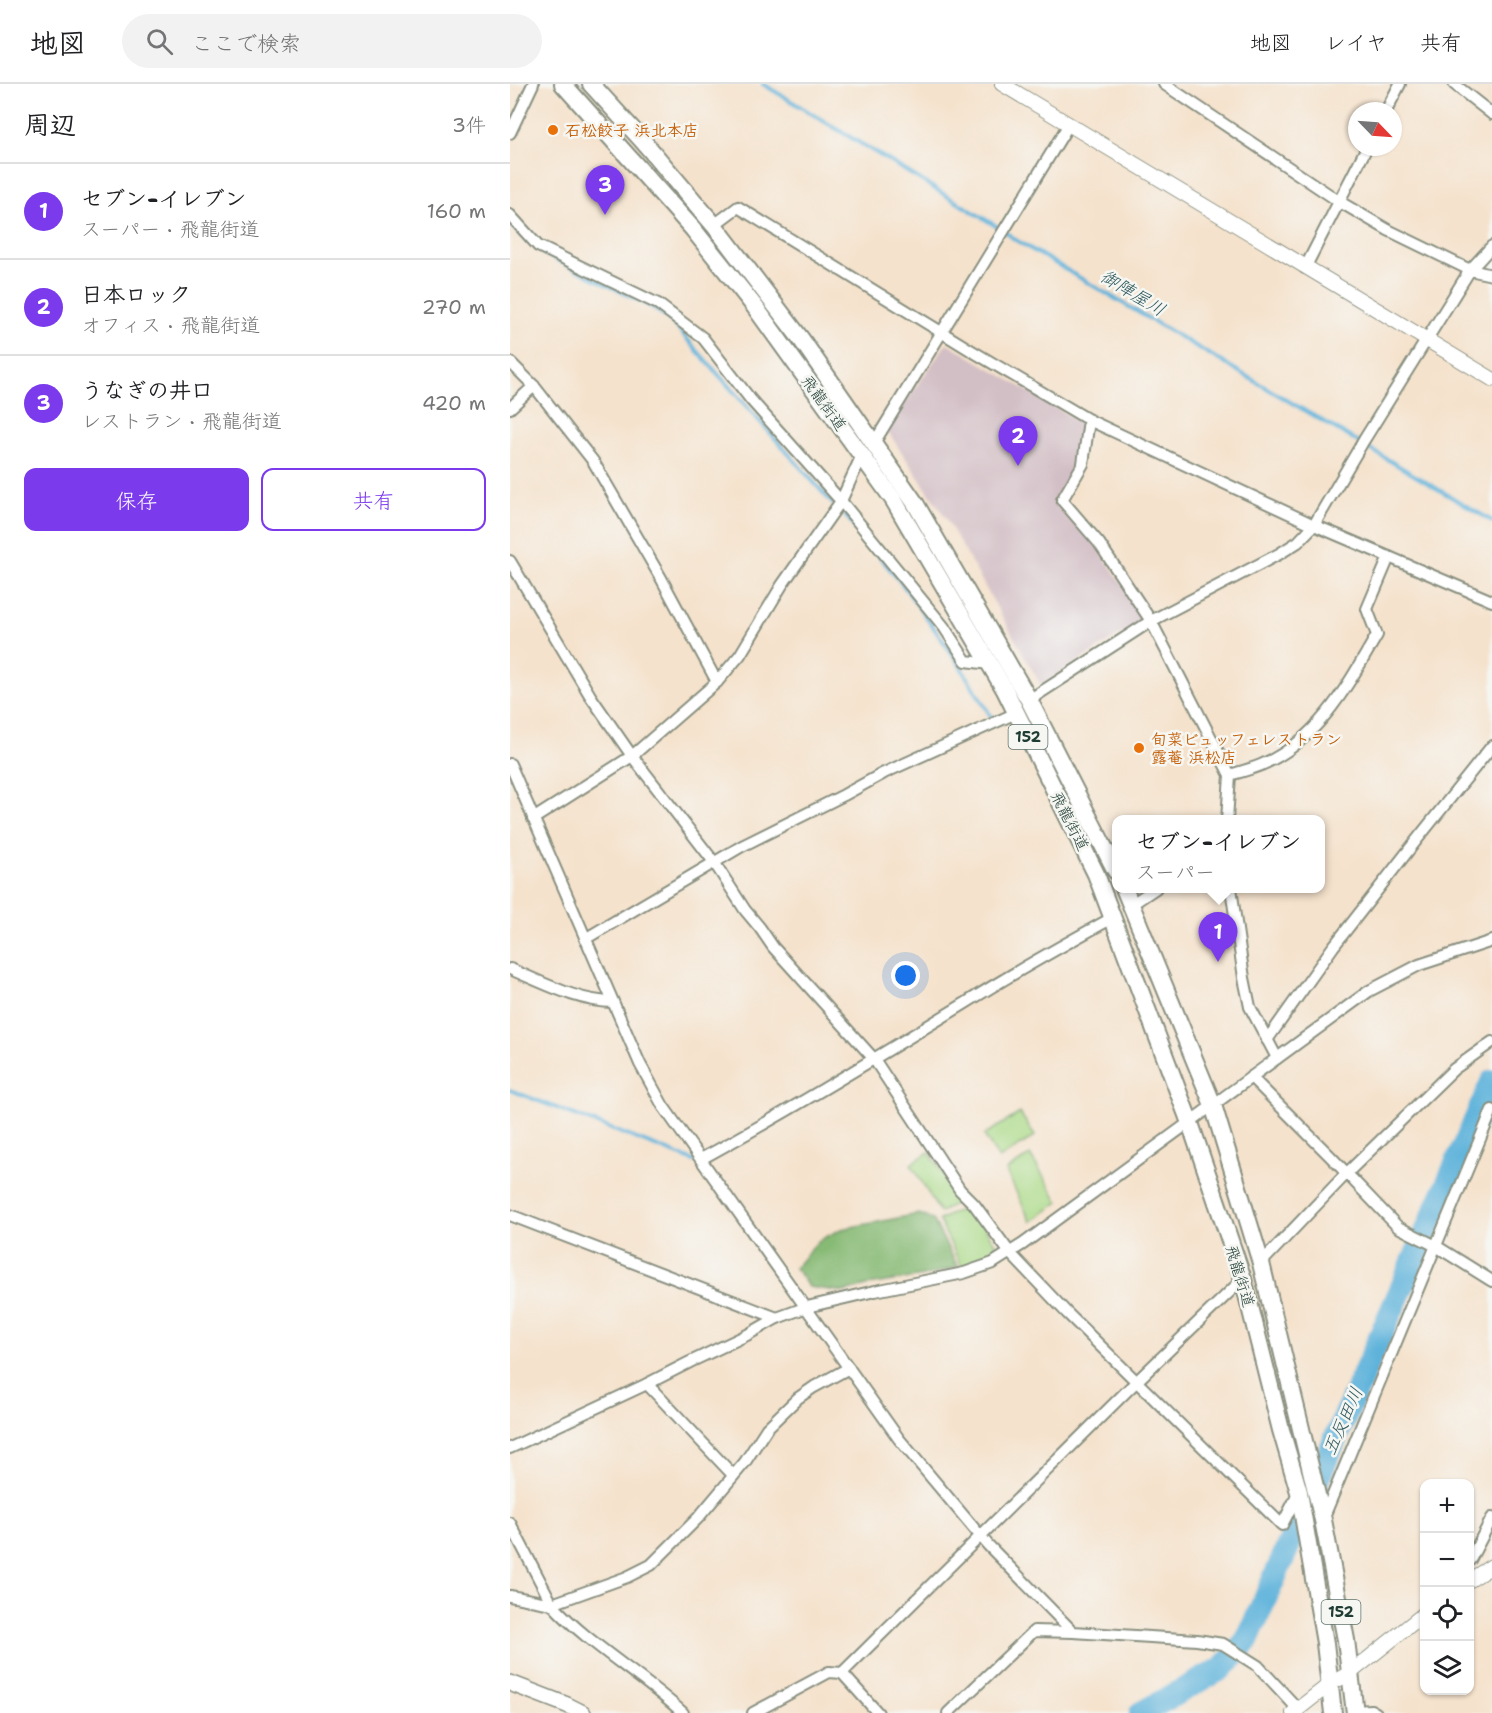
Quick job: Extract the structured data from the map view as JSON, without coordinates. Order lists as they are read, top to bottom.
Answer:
{
  "streets": {
    "highway": ["飛龍街道", "152"]
  },
  "water": ["御陣屋川", "五反田川"],
  "places": ["石松餃子 浜北本店", "旬菜ビュッフェレストラン 露菴 浜松店"],
  "north": "bottom right",
  "page": {
    "header": "地図",
    "search": "ここで検索",
    "nav": ["地図", "レイヤ", "共有"],
    "heading": ["周辺", "3件"],
    "list": [
      {
        "mark": "1",
        "name": "セブン-イレブン",
        "note": "スーパー · 飛龍街道",
        "value": "160 m"
      },
      {
        "mark": "2",
        "name": "日本ロック",
        "note": "オフィス · 飛龍街道",
        "value": "270 m"
      },
      {
        "mark": "3",
        "name": "うなぎの井口",
        "note": "レストラン · 飛龍街道",
        "value": "420 m"
      }
    ],
    "pins": ["3", "2", "1"],
    "buttons": ["保存", "共有"],
    "popup": ["セブン-イレブン", "スーパー"],
    "map_buttons": ["+", "−"]
  }
}
